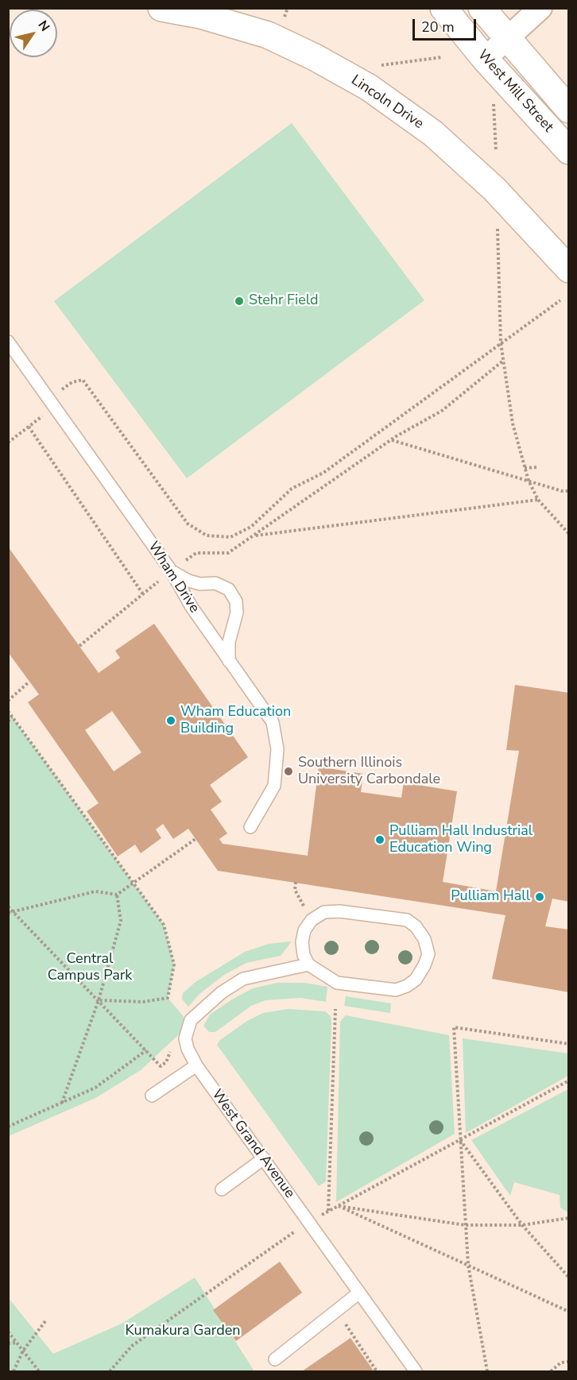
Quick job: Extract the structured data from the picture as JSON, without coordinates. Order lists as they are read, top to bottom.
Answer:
{
  "streets": {
    "street": ["West Mill Street", "Lincoln Drive"],
    "lane": ["Wham Drive", "West Grand Avenue"]
  },
  "parks": ["Central Campus Park", "Kumakura Garden"],
  "places": [
    "Stehr Field",
    "Wham Education Building",
    "Southern Illinois University Carbondale",
    "Pulliam Hall Industrial Education Wing",
    "Pulliam Hall"
  ],
  "scale_bar": "20 m",
  "north": "top right"
}
